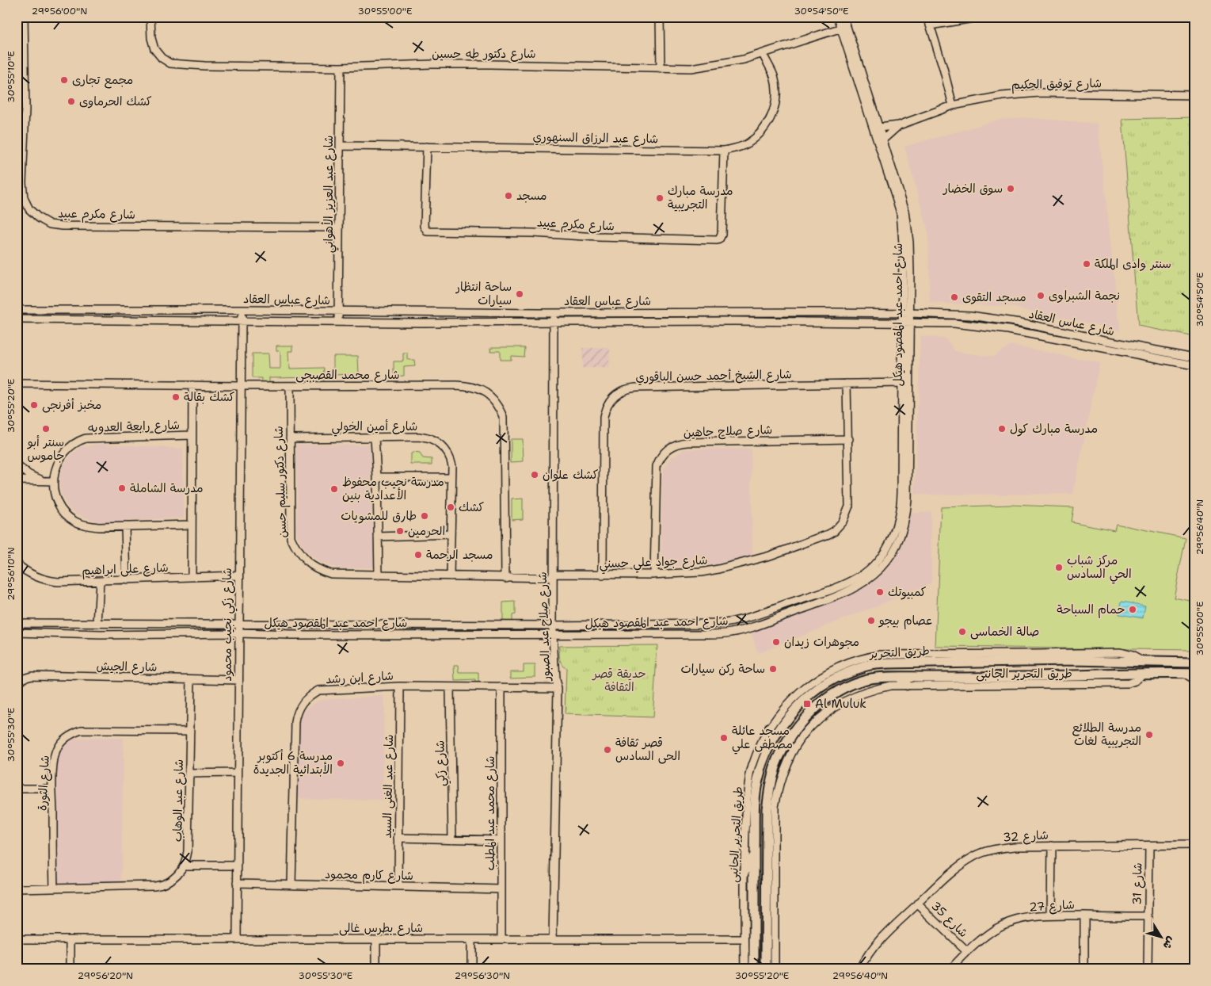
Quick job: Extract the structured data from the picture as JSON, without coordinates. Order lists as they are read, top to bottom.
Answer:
{
  "streets": {
    "street": [
      "شارع دكتور طه حسين",
      "شارع توفيق الحكيم",
      "شارع عبد الرزاق السنهوري",
      "شارع عبد العزيز الأهواني",
      "شارع مكرم عبيد",
      "شارع عباس العقاد",
      "شارع احمد عبد المقصود هيكل",
      "شارع محمد القصبجى",
      "شارع الشيخ أحمد حسن الباقوري",
      "شارع رابعة العدويه",
      "شارع أمين الخولي",
      "شارع صلاح جاهين",
      "شارع دكتور سليم حسن",
      "شارع جواد علي حسني",
      "شارع على ابراهيم",
      "شارع زكي نجيب محمود",
      "شارع صلاح عبد الصبور",
      "طريق التحرير",
      "شارع الجيش",
      "طريق التحرير الجانبى",
      "شارع ابن رشد",
      "شارع زكي",
      "شارع الثورة",
      "شارع عبد الغنى السيد",
      "شارع عبد الوهاب",
      "شارع محمد عبد المطلب",
      "شارع 32",
      "شارع كارم محمود",
      "شارع 31",
      "شارع 27",
      "شارع 35",
      "شارع بطرس غالى"
    ]
  },
  "crossings": [
    ["شارع دكتور طه حسين", "شارع عبد الرزاق السنهوري"],
    ["شارع دكتور طه حسين", "شارع عبد العزيز الأهواني"],
    ["شارع دكتور طه حسين", "شارع احمد عبد المقصود هيكل"],
    ["شارع توفيق الحكيم", "شارع احمد عبد المقصود هيكل"],
    ["شارع عبد الرزاق السنهوري", "شارع عبد العزيز الأهواني"],
    ["شارع عبد الرزاق السنهوري", "شارع مكرم عبيد"],
    ["شارع عبد العزيز الأهواني", "شارع مكرم عبيد"],
    ["شارع عبد العزيز الأهواني", "شارع عباس العقاد"],
    ["شارع عباس العقاد", "شارع احمد عبد المقصود هيكل"],
    ["شارع عباس العقاد", "شارع زكي نجيب محمود"],
    ["شارع عباس العقاد", "شارع صلاح عبد الصبور"],
    ["شارع احمد عبد المقصود هيكل", "شارع الشيخ أحمد حسن الباقوري"],
    ["شارع احمد عبد المقصود هيكل", "شارع زكي نجيب محمود"],
    ["شارع احمد عبد المقصود هيكل", "شارع صلاح عبد الصبور"],
    ["شارع محمد القصبجى", "شارع دكتور سليم حسن"],
    ["شارع محمد القصبجى", "شارع زكي نجيب محمود"],
    ["شارع الشيخ أحمد حسن الباقوري", "شارع جواد علي حسني"],
    ["شارع أمين الخولي", "شارع دكتور سليم حسن"],
    ["شارع صلاح جاهين", "شارع جواد علي حسني"],
    ["شارع دكتور سليم حسن", "شارع جواد علي حسني"],
    ["شارع دكتور سليم حسن", "شارع صلاح عبد الصبور"],
    ["شارع جواد علي حسني", "شارع صلاح عبد الصبور"],
    ["شارع على ابراهيم", "شارع زكي نجيب محمود"],
    ["شارع زكي نجيب محمود", "شارع الجيش"],
    ["شارع زكي نجيب محمود", "شارع كارم محمود"],
    ["شارع زكي نجيب محمود", "شارع بطرس غالى"],
    ["شارع صلاح عبد الصبور", "شارع ابن رشد"],
    ["شارع صلاح عبد الصبور", "شارع بطرس غالى"],
    ["طريق التحرير", "طريق التحرير الجانبى"],
    ["شارع الجيش", "شارع عبد الوهاب"],
    ["طريق التحرير الجانبى", "شارع بطرس غالى"],
    ["شارع ابن رشد", "شارع زكي"],
    ["شارع ابن رشد", "شارع عبد الغنى السيد"],
    ["شارع ابن رشد", "شارع محمد عبد المطلب"],
    ["شارع ابن رشد", "شارع كارم محمود"],
    ["شارع الثورة", "شارع عبد الوهاب"],
    ["شارع عبد الغنى السيد", "شارع كارم محمود"],
    ["شارع محمد عبد المطلب", "شارع كارم محمود"],
    ["شارع محمد عبد المطلب", "شارع بطرس غالى"],
    ["شارع 32", "شارع 31"],
    ["شارع 32", "شارع 35"],
    ["شارع 31", "شارع 27"],
    ["شارع 27", "شارع 35"]
  ],
  "parks": ["حديقة قصر الثقافة"],
  "places": {
    "other": [
      "مجمع تجارى",
      "كشك الحرماوى",
      "سوق الخضار",
      "مسجد",
      "مدرسة مبارك التجريبية",
      "سنتر وادى الملكة",
      "ساحة انتظار سيارات",
      "نجمة الشبراوى",
      "مسجد التقوى",
      "كشك بقالة",
      "مخبز أفرنجى",
      "سنتر أبو جاموس",
      "مدرسة مبارك كول",
      "كشك علوان",
      "مدرسة الشاملة",
      "مدرسة نجيب محفوظ الأعدادية بنين",
      "كشك",
      "طارق للمشويات",
      "الحرمين",
      "مسجد الرحمة",
      "مركز شباب الحي السادس",
      "كمبيوتك",
      "حمام السباحة",
      "عصام بيجو",
      "صالة الخماسى",
      "مجوهرات زيدان",
      "ساحة ركن سيارات",
      "مدرسة الطلائع التجريبية لغات",
      "مسجد عائلة مصطفى علي",
      "قصر ثقافة الحى السادس",
      "مدرسة 6 أكتوبر الأبتدائية الجديدة"
    ],
    "transit": ["Al Muluk"]
  },
  "north": "bottom right",
  "coordinates": [
    "29°56'00\"N",
    "30°55'00\"E",
    "30°54'50\"E",
    "30°55'10\"E",
    "30°55'20\"E",
    "29°56'40\"N",
    "29°56'10\"N",
    "30°55'30\"E",
    "29°56'20\"N",
    "29°56'30\"N"
  ]
}
